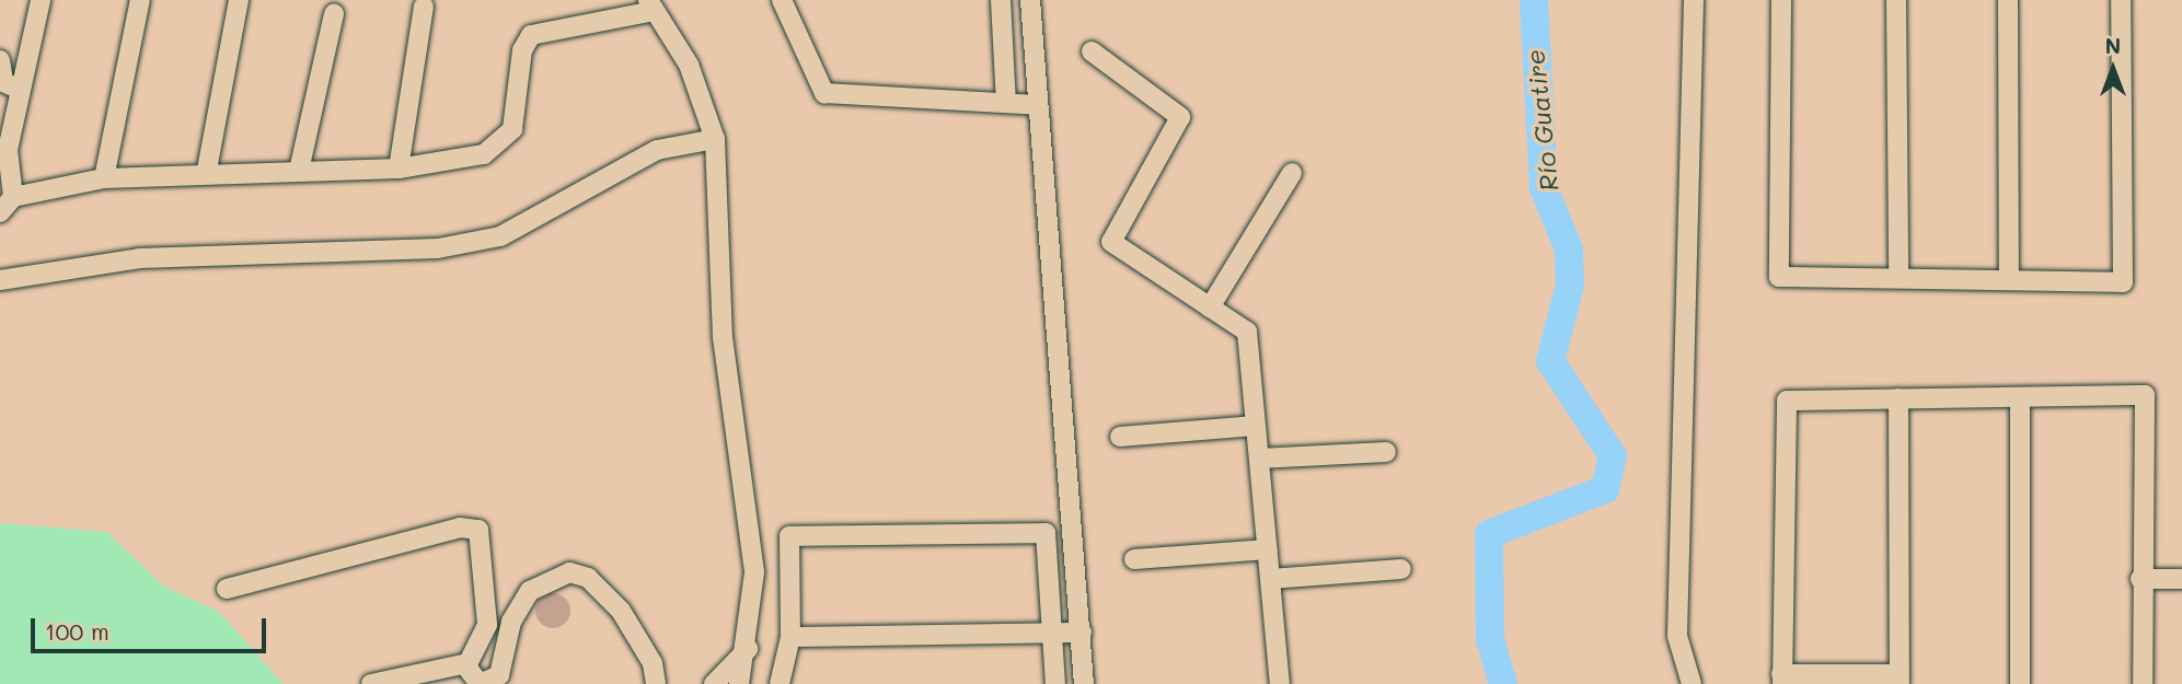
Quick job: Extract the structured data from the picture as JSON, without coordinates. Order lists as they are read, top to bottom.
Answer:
{
  "water": ["Río Guatire"],
  "scale_bar": "100 m",
  "north": "top"
}
